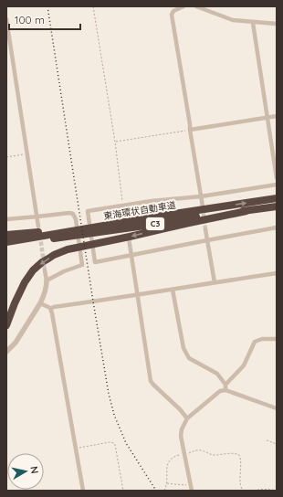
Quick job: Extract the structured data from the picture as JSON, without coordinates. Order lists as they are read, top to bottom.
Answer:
{
  "streets": {
    "highway": ["東海環状自動車道", "C3"]
  },
  "scale_bar": "100 m",
  "north": "right"
}
